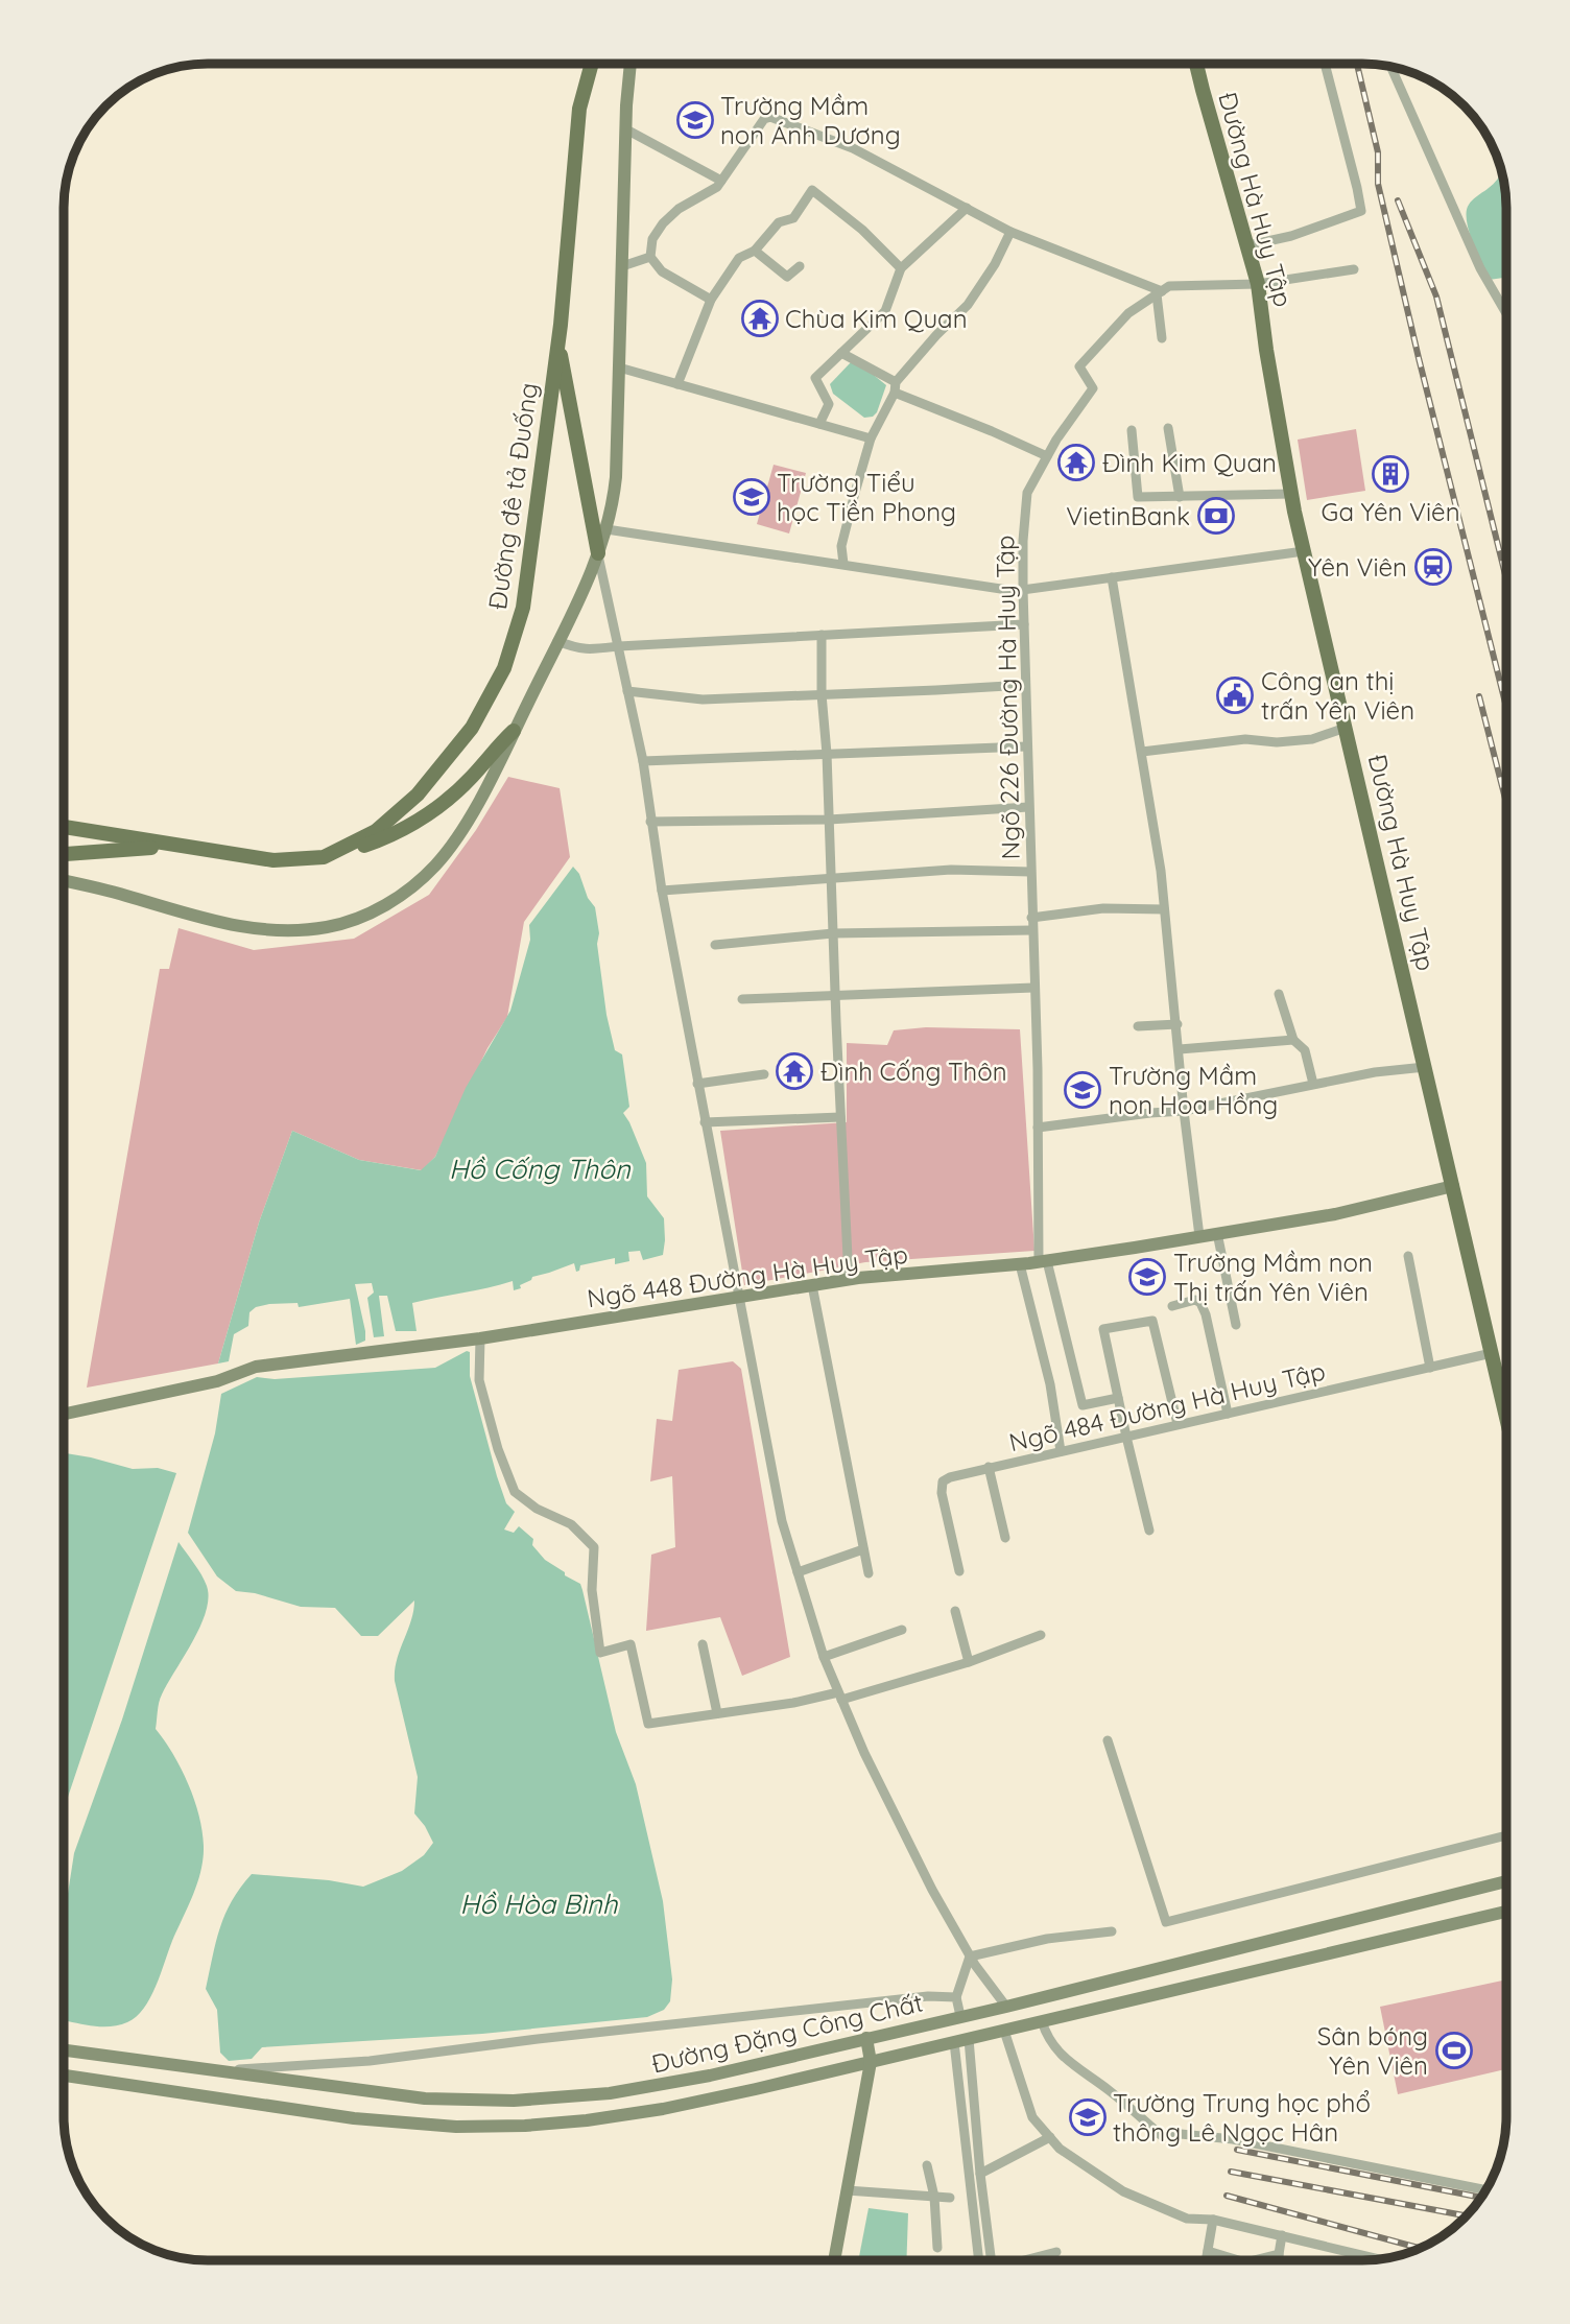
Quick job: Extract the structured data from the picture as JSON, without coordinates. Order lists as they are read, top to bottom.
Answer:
{
  "streets": {
    "main road": [
      "Đường Hà Huy Tập",
      "Đường đê tả Đuống",
      "Ngõ 448 Đường Hà Huy Tập",
      "Đường Đặng Công Chất"
    ],
    "street": ["Ngõ 226 Đường Hà Huy Tập", "Ngõ 484 Đường Hà Huy Tập"]
  },
  "crossings": [
    ["Đường Hà Huy Tập", "Ngõ 226 Đường Hà Huy Tập"],
    ["Đường Hà Huy Tập", "Ngõ 448 Đường Hà Huy Tập"],
    ["Đường Hà Huy Tập", "Ngõ 484 Đường Hà Huy Tập"],
    ["Ngõ 226 Đường Hà Huy Tập", "Ngõ 448 Đường Hà Huy Tập"]
  ],
  "water": ["Hồ Cống Thôn", "Hồ Hòa Bình"],
  "places": {
    "school or university": [
      "Trường Mầm non Ánh Dương",
      "Trường Tiểu học Tiền Phong",
      "Trường Mầm non Hoa Hồng",
      "Trường Mầm non Thị trấn Yên Viên",
      "Trường Trung học phổ thông Lê Ngọc Hân"
    ],
    "temple": ["Chùa Kim Quan", "Đình Kim Quan", "Đình Cống Thôn"],
    "building": ["Ga Yên Viên"],
    "bank": ["VietinBank"],
    "station": ["Yên Viên"],
    "public building": ["Công an thị trấn Yên Viên"],
    "sports": ["Sân bóng Yên Viên"]
  }
}
